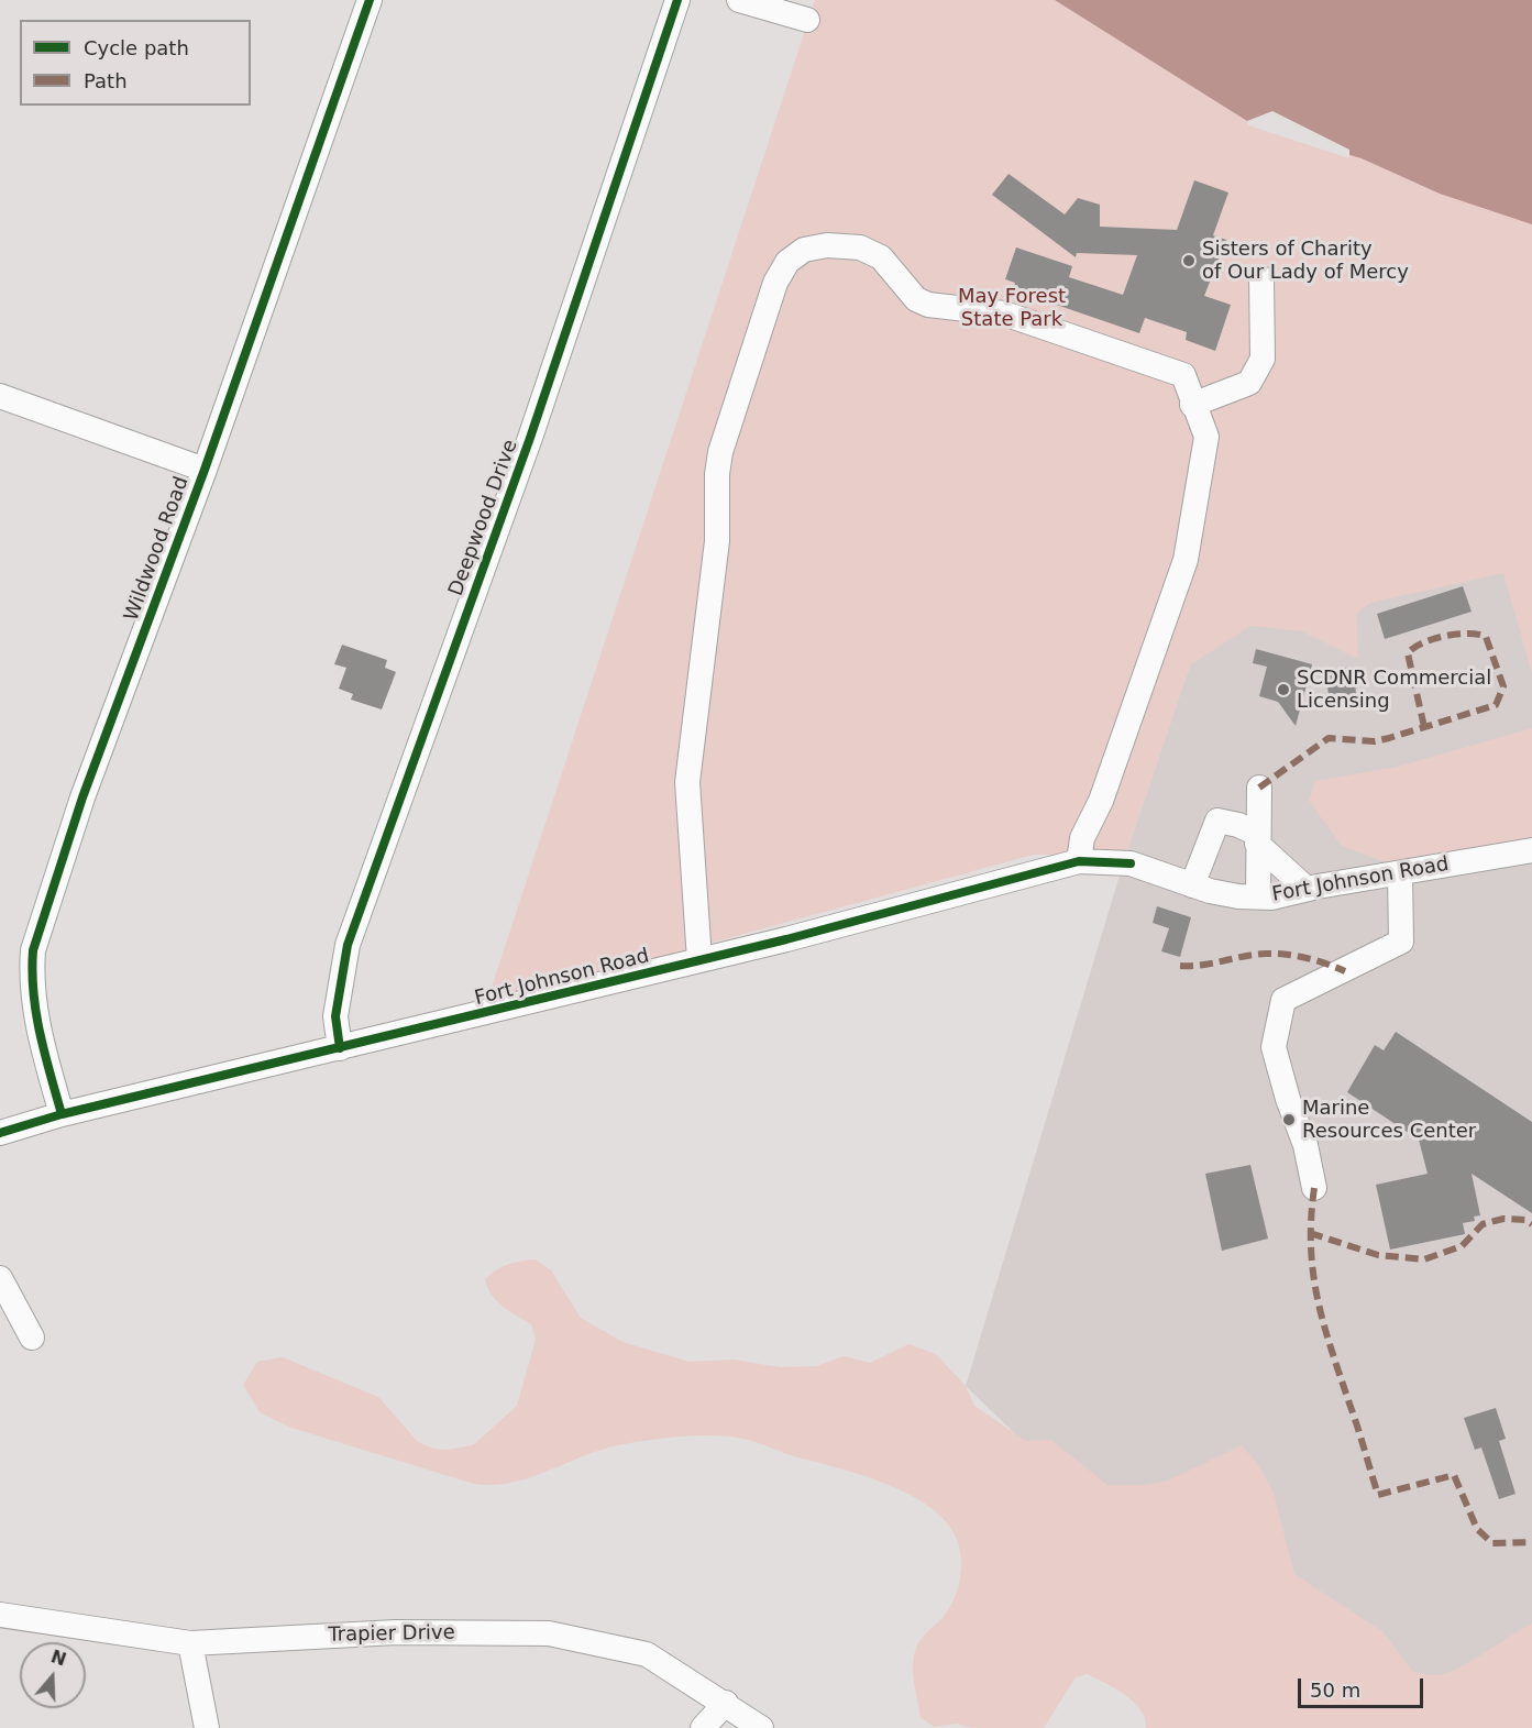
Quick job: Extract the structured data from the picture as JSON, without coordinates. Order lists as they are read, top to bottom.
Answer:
{
  "streets": {
    "street": [
      "Deepwood Drive",
      "Wildwood Road",
      "Fort Johnson Road",
      "Trapier Drive"
    ]
  },
  "crossings": [
    ["Deepwood Drive", "Fort Johnson Road"],
    ["Wildwood Road", "Fort Johnson Road"]
  ],
  "parks": ["May Forest State Park"],
  "places": ["Sisters of Charity of Our Lady of Mercy", "SCDNR Commercial Licensing", "Marine Resources Center"],
  "legend": ["Cycle path", "Path"],
  "scale_bar": "50 m",
  "north": "top"
}
